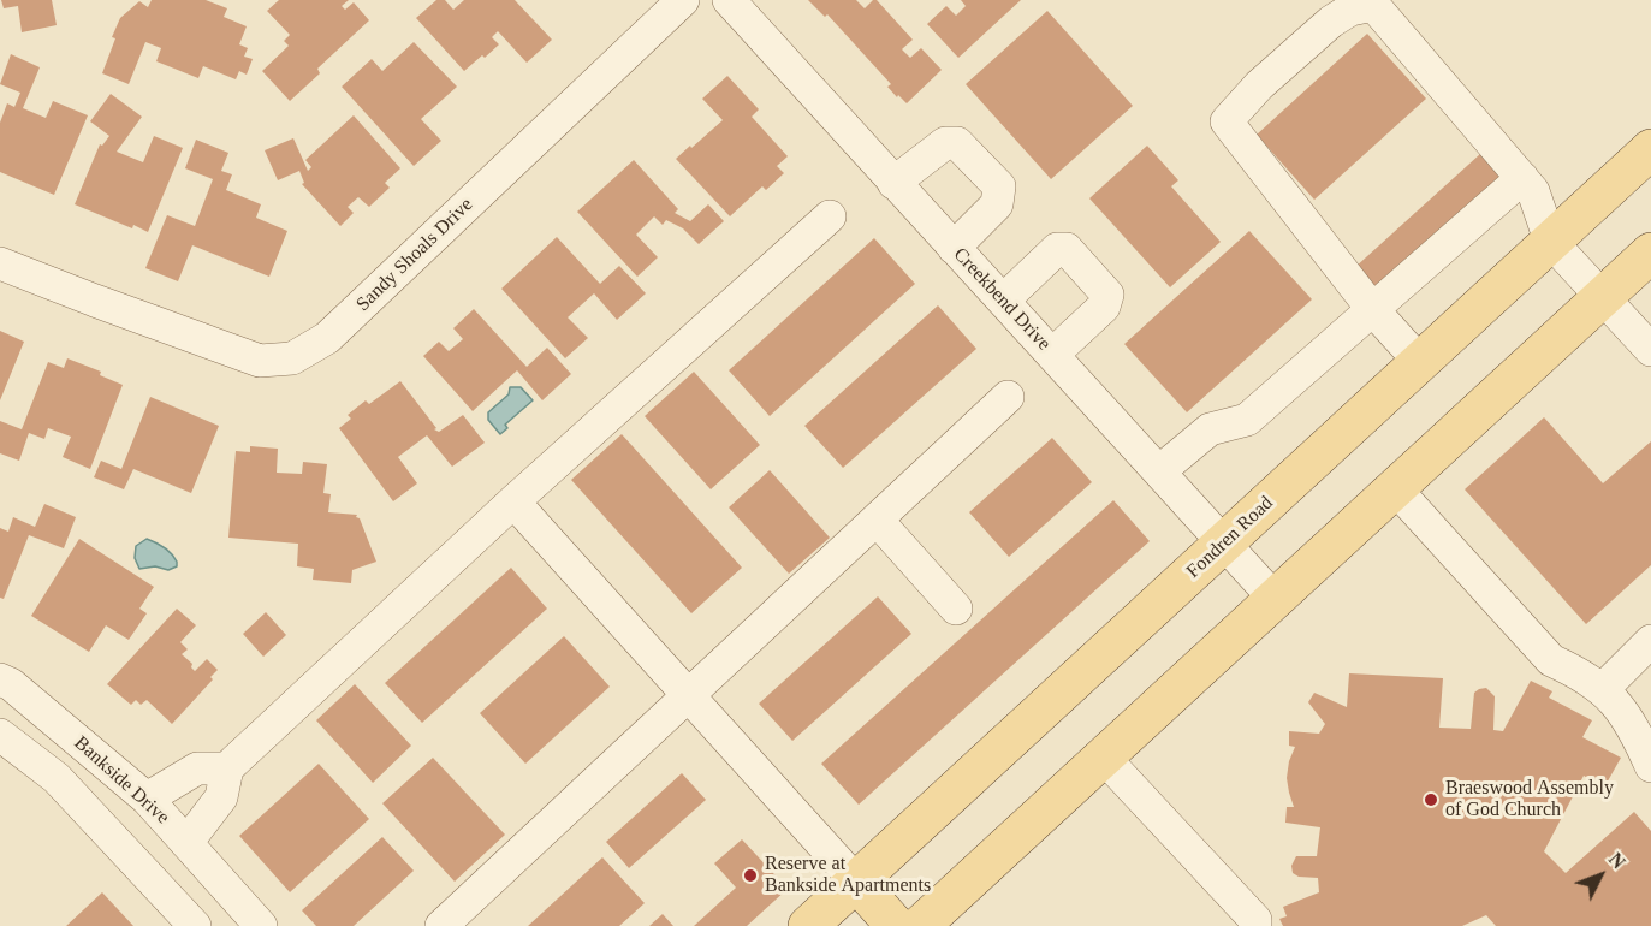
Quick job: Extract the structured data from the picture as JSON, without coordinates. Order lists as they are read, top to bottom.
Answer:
{
  "streets": {
    "main road": ["Fondren Road"],
    "street": ["Sandy Shoals Drive", "Creekbend Drive", "Bankside Drive"]
  },
  "crossings": [
    ["Creekbend Drive", "Fondren Road"]
  ],
  "places": ["Braeswood Assembly of God Church", "Reserve at Bankside Apartments"],
  "north": "top right"
}
